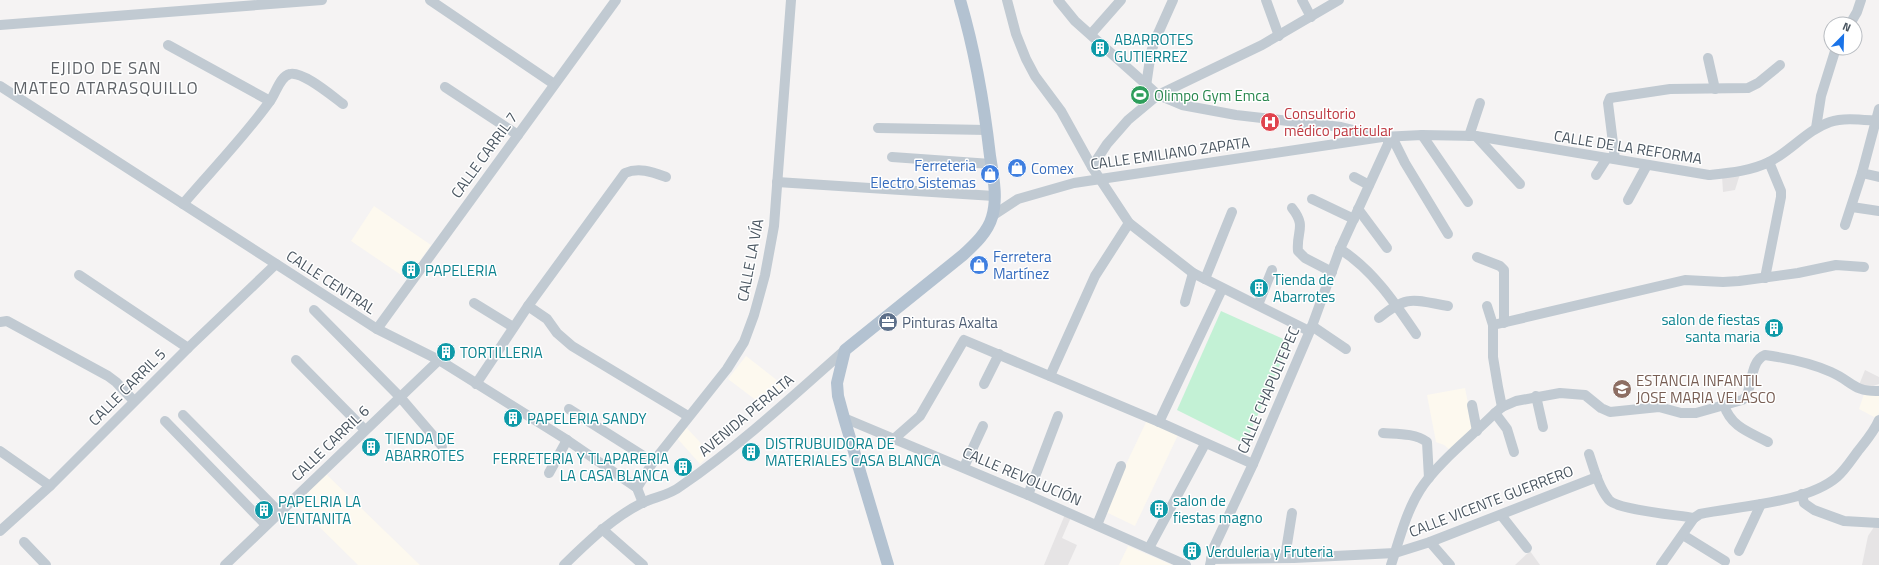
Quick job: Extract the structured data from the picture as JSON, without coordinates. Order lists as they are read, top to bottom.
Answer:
{
  "streets": {
    "street": [
      "CALLE DE LA REFORMA",
      "CALLE EMILIANO ZAPATA",
      "CALLE CARRIL 7",
      "CALLE LA VÍA",
      "CALLE CENTRAL",
      "CALLE CARRIL 5",
      "CALLE CHAPULTEPEC",
      "AVENIDA PERALTA",
      "CALLE CARRIL 6",
      "CALLE REVOLUCIÓN",
      "CALLE VICENTE GUERRERO"
    ]
  },
  "crossings": [
    ["CALLE DE LA REFORMA", "CALLE EMILIANO ZAPATA"],
    ["CALLE DE LA REFORMA", "CALLE CHAPULTEPEC"],
    ["CALLE EMILIANO ZAPATA", "CALLE CHAPULTEPEC"],
    ["CALLE CARRIL 7", "CALLE CENTRAL"],
    ["CALLE LA VÍA", "CALLE CENTRAL"],
    ["CALLE CENTRAL", "CALLE CARRIL 5"],
    ["CALLE CENTRAL", "CALLE CARRIL 6"],
    ["CALLE CHAPULTEPEC", "CALLE VICENTE GUERRERO"]
  ],
  "districts": ["EJIDO DE SAN MATEO ATARASQUILLO"],
  "places": {
    "building": [
      "ABARROTES GUTIERREZ",
      "PAPELERIA",
      "Tienda de Abarrotes",
      "salon de fiestas santa maria",
      "TORTILLERIA",
      "PAPELERIA SANDY",
      "TIENDA DE ABARROTES",
      "DISTRUBUIDORA DE MATERIALES CASA BLANCA",
      "FERRETERIA Y TLAPARERIA LA CASA BLANCA",
      "salon de fiestas magno",
      "PAPELRIA LA VENTANITA",
      "Verduleria y Fruteria"
    ],
    "sports": ["Olimpo Gym Emca"],
    "hospital": ["Consultorio médico particular"],
    "shop": ["Comex", "Ferreteria Electro Sistemas", "Ferretera Martínez"],
    "office": ["Pinturas Axalta"],
    "school or university": ["ESTANCIA INFANTIL JOSE MARIA VELASCO"]
  },
  "north": "top right"
}
